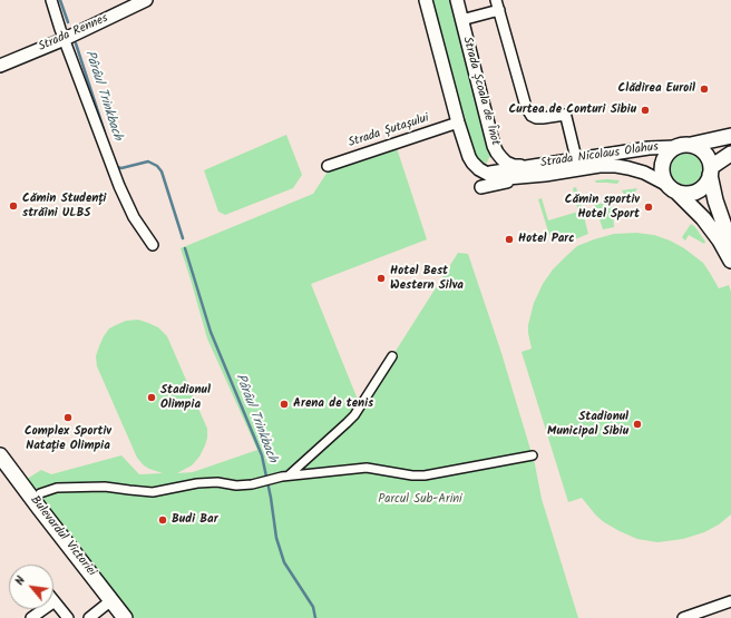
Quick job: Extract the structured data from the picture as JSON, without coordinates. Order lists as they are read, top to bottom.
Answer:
{
  "streets": {
    "main road": ["Bulevardul Victoriei"],
    "street": [
      "Strada Rennes",
      "Strada Școala de Înot",
      "Strada Șutașului",
      "Strada Nicolaus Olahus"
    ]
  },
  "crossings": [
    ["Strada Școala de Înot", "Strada Nicolaus Olahus"]
  ],
  "water": ["Pârâul Trinkbach"],
  "parks": ["Parcul Sub-Arini"],
  "places": [
    "Clădirea Euroil",
    "Curtea de Conturi Sibiu",
    "Cămin Studenți străini ULBS",
    "Cămin sportiv Hotel Sport",
    "Hotel Parc",
    "Hotel Best Western Silva",
    "Stadionul Olimpia",
    "Arena de tenis",
    "Complex Sportiv Natație Olimpia",
    "Stadionul Municipal Sibiu",
    "Budi Bar"
  ],
  "north": "top left"
}
